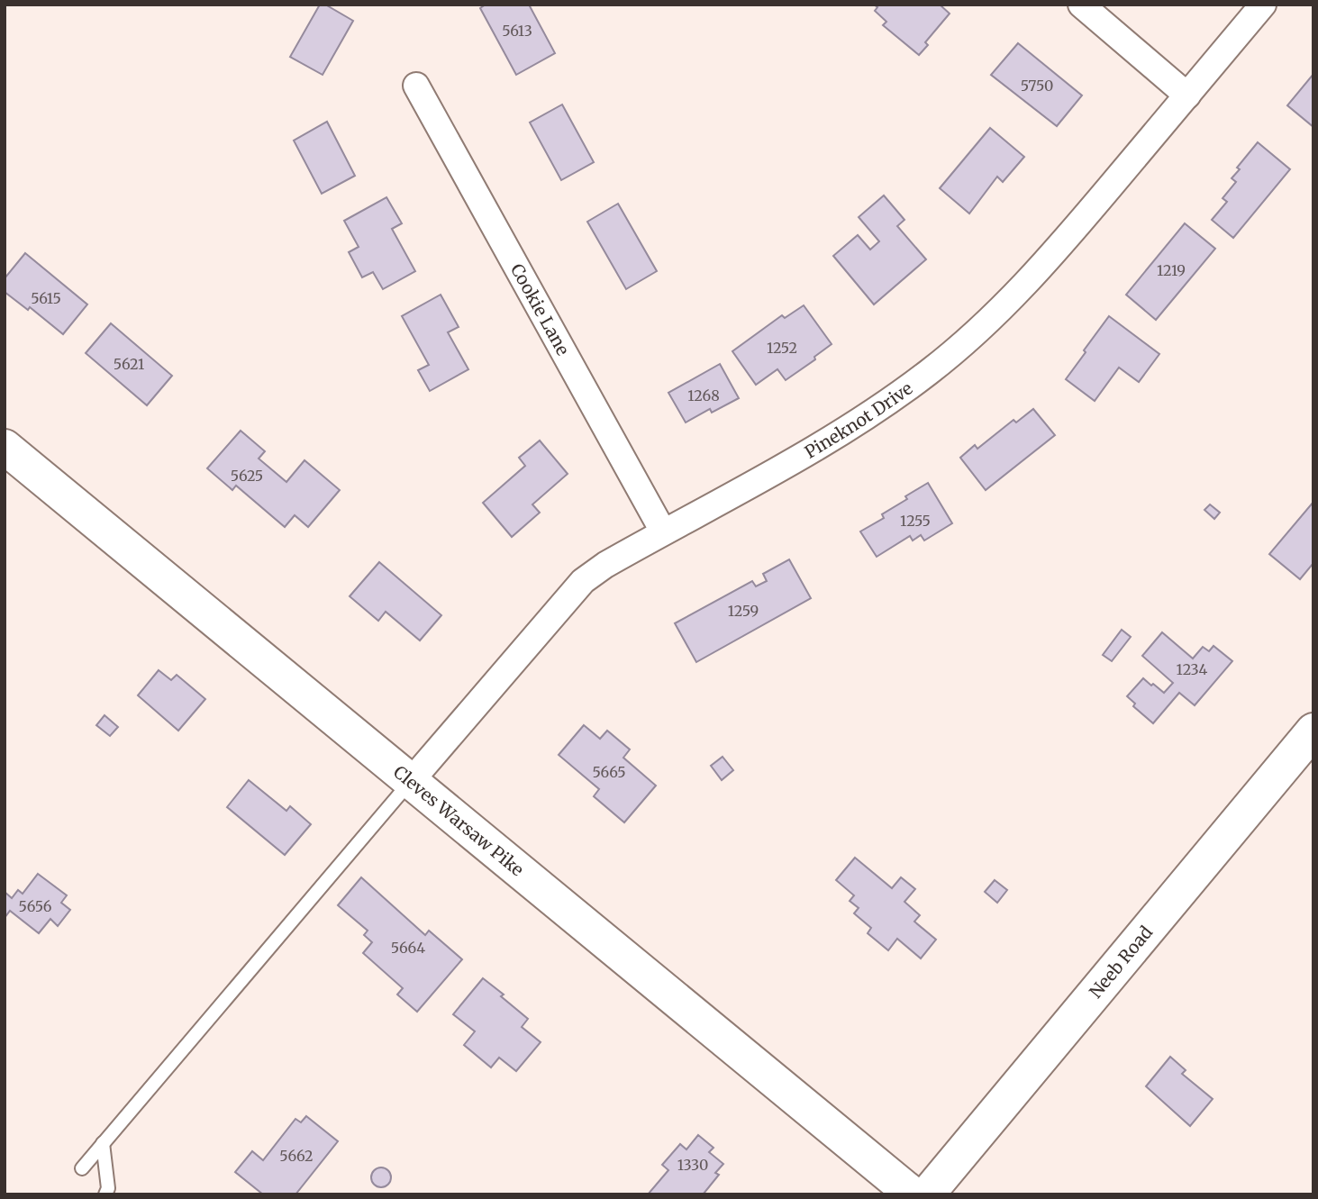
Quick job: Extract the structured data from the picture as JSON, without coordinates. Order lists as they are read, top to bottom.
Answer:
{
  "streets": {
    "street": [
      "Cookie Lane",
      "Pineknot Drive",
      "Cleves Warsaw Pike",
      "Neeb Road"
    ]
  },
  "crossings": [
    ["Cookie Lane", "Pineknot Drive"],
    ["Pineknot Drive", "Cleves Warsaw Pike"]
  ],
  "house_numbers": [
    "5613",
    "5750",
    "1219",
    "5615",
    "1252",
    "5621",
    "1268",
    "5625",
    "1255",
    "1259",
    "1234",
    "5665",
    "5656",
    "5664",
    "5662",
    "1330"
  ]
}
